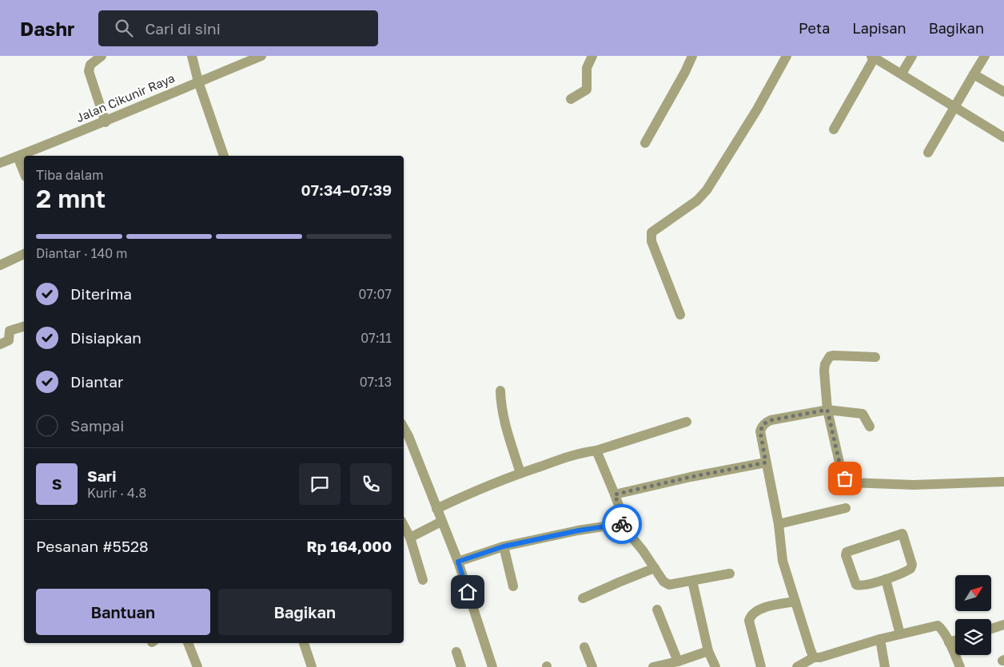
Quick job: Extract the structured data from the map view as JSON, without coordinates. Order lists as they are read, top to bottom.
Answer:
{
  "streets": {
    "street": ["Jalan Cikunir Raya"]
  },
  "north": "top right",
  "page": {
    "header": "Dashr",
    "search": "Cari di sini",
    "nav": ["Peta", "Lapisan", "Bagikan"],
    "heading": ["2 mnt", "Tiba dalam", "07:34–07:39"],
    "panel": [
      "Sari",
      "Kurir · 4.8",
      "Pesanan #5528",
      "Rp 164,000"
    ],
    "bar": "Diantar · 140 m",
    "list": [
      ["Diterima", "07:07"],
      ["Disiapkan", "07:11"],
      ["Diantar", "07:13"],
      "Sampai"
    ],
    "round": "S",
    "buttons": ["Bantuan", "Bagikan"]
  }
}
